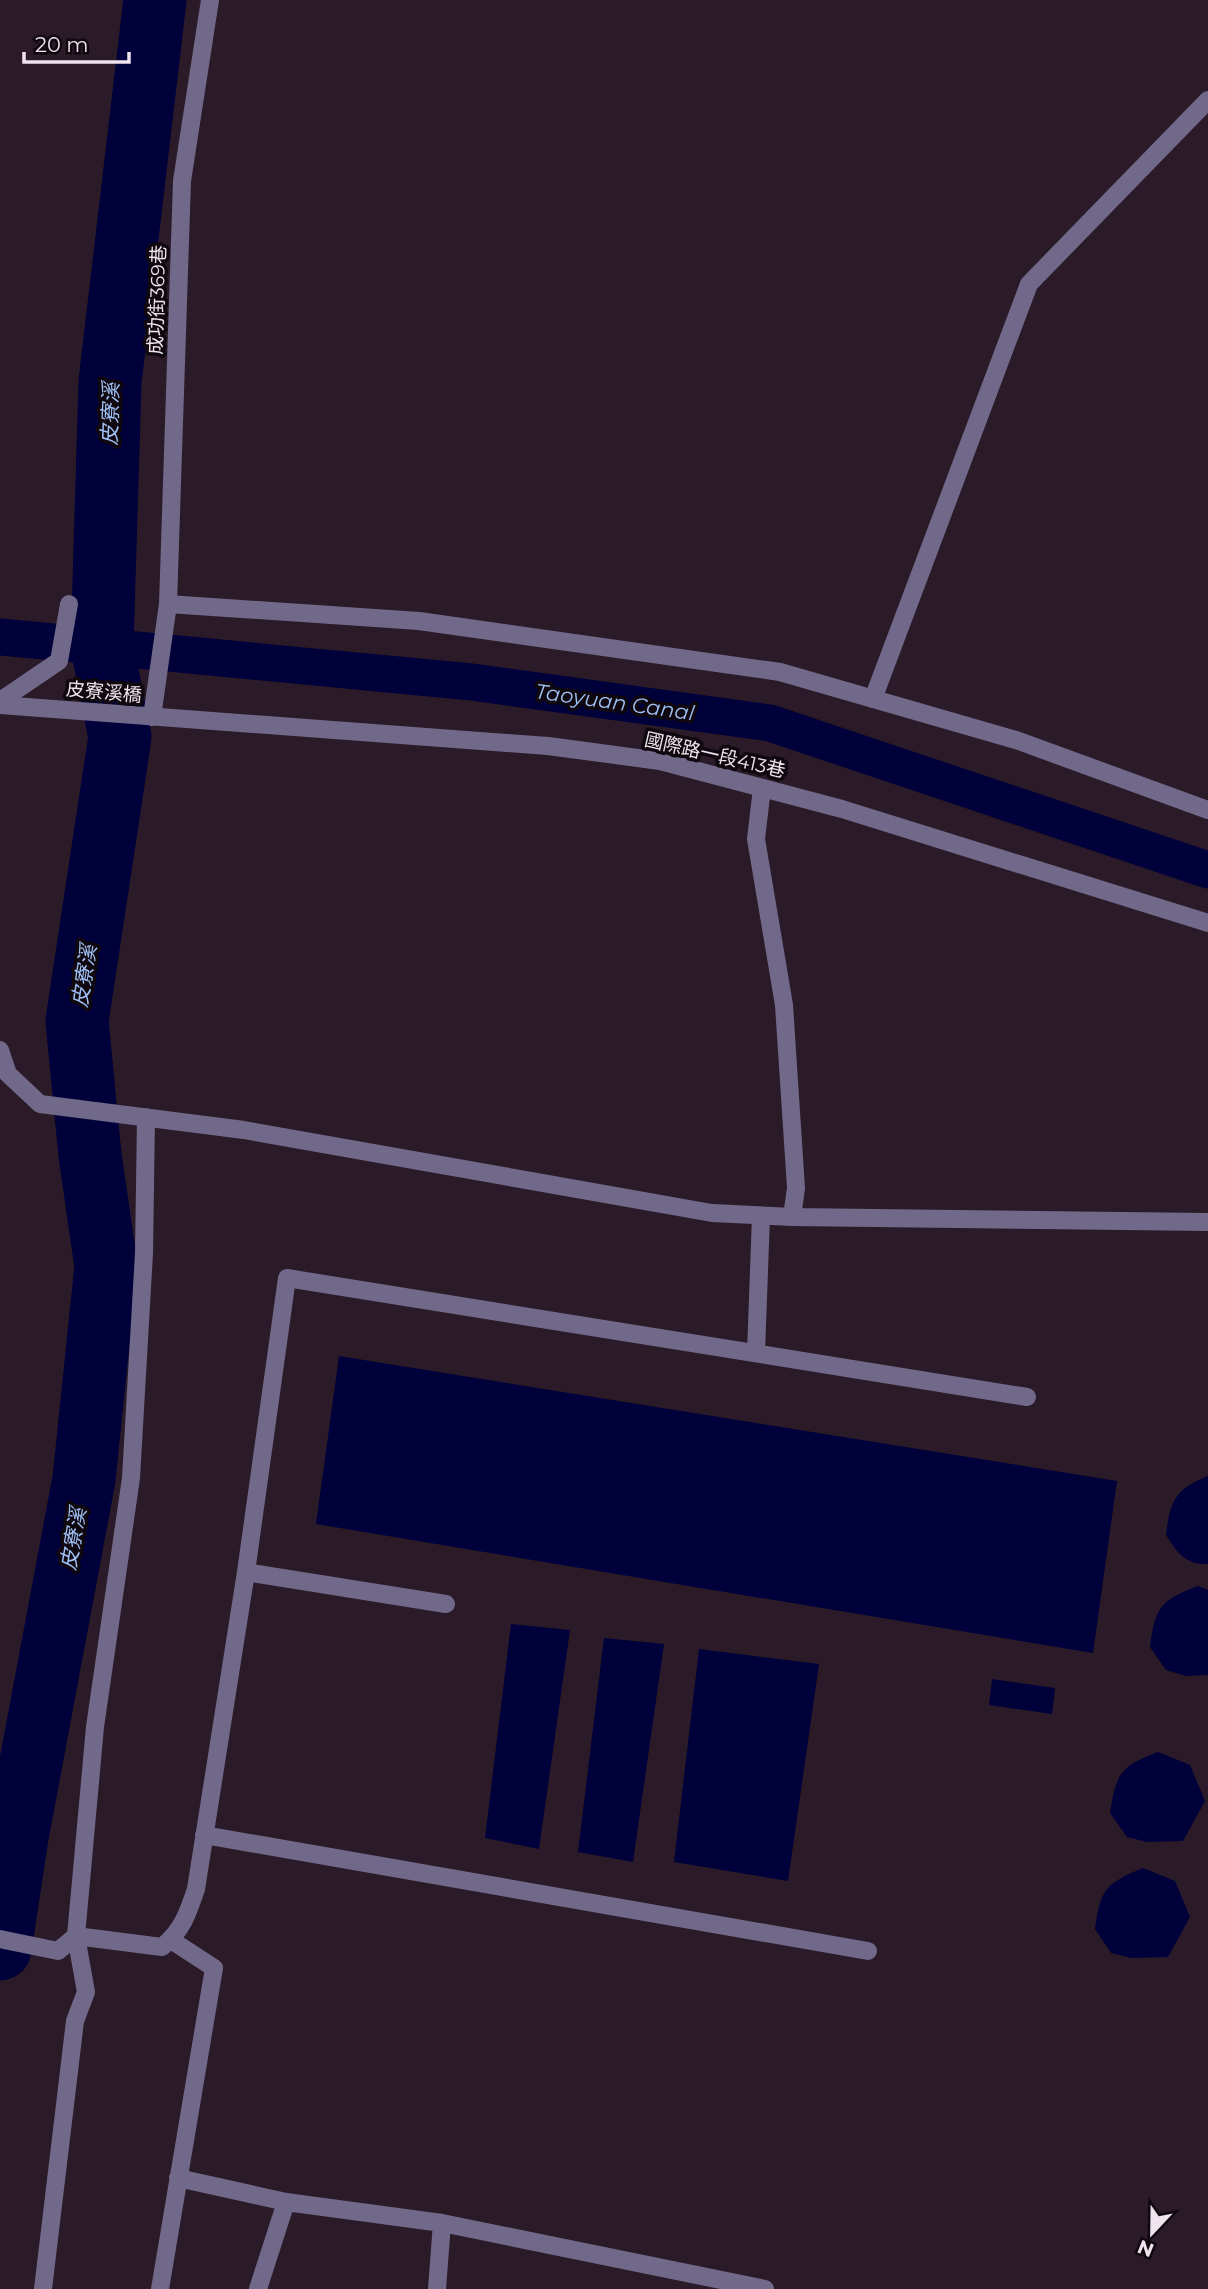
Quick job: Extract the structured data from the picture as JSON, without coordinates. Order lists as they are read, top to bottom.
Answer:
{
  "streets": {
    "street": ["成功街369巷", "皮寮溪橋", "國際路一段413巷"]
  },
  "crossings": [
    ["成功街369巷", "皮寮溪橋"],
    ["成功街369巷", "國際路一段413巷"],
    ["皮寮溪橋", "國際路一段413巷"]
  ],
  "water": ["皮寮溪", "Taoyuan Canal"],
  "scale_bar": "20 m",
  "north": "bottom"
}
